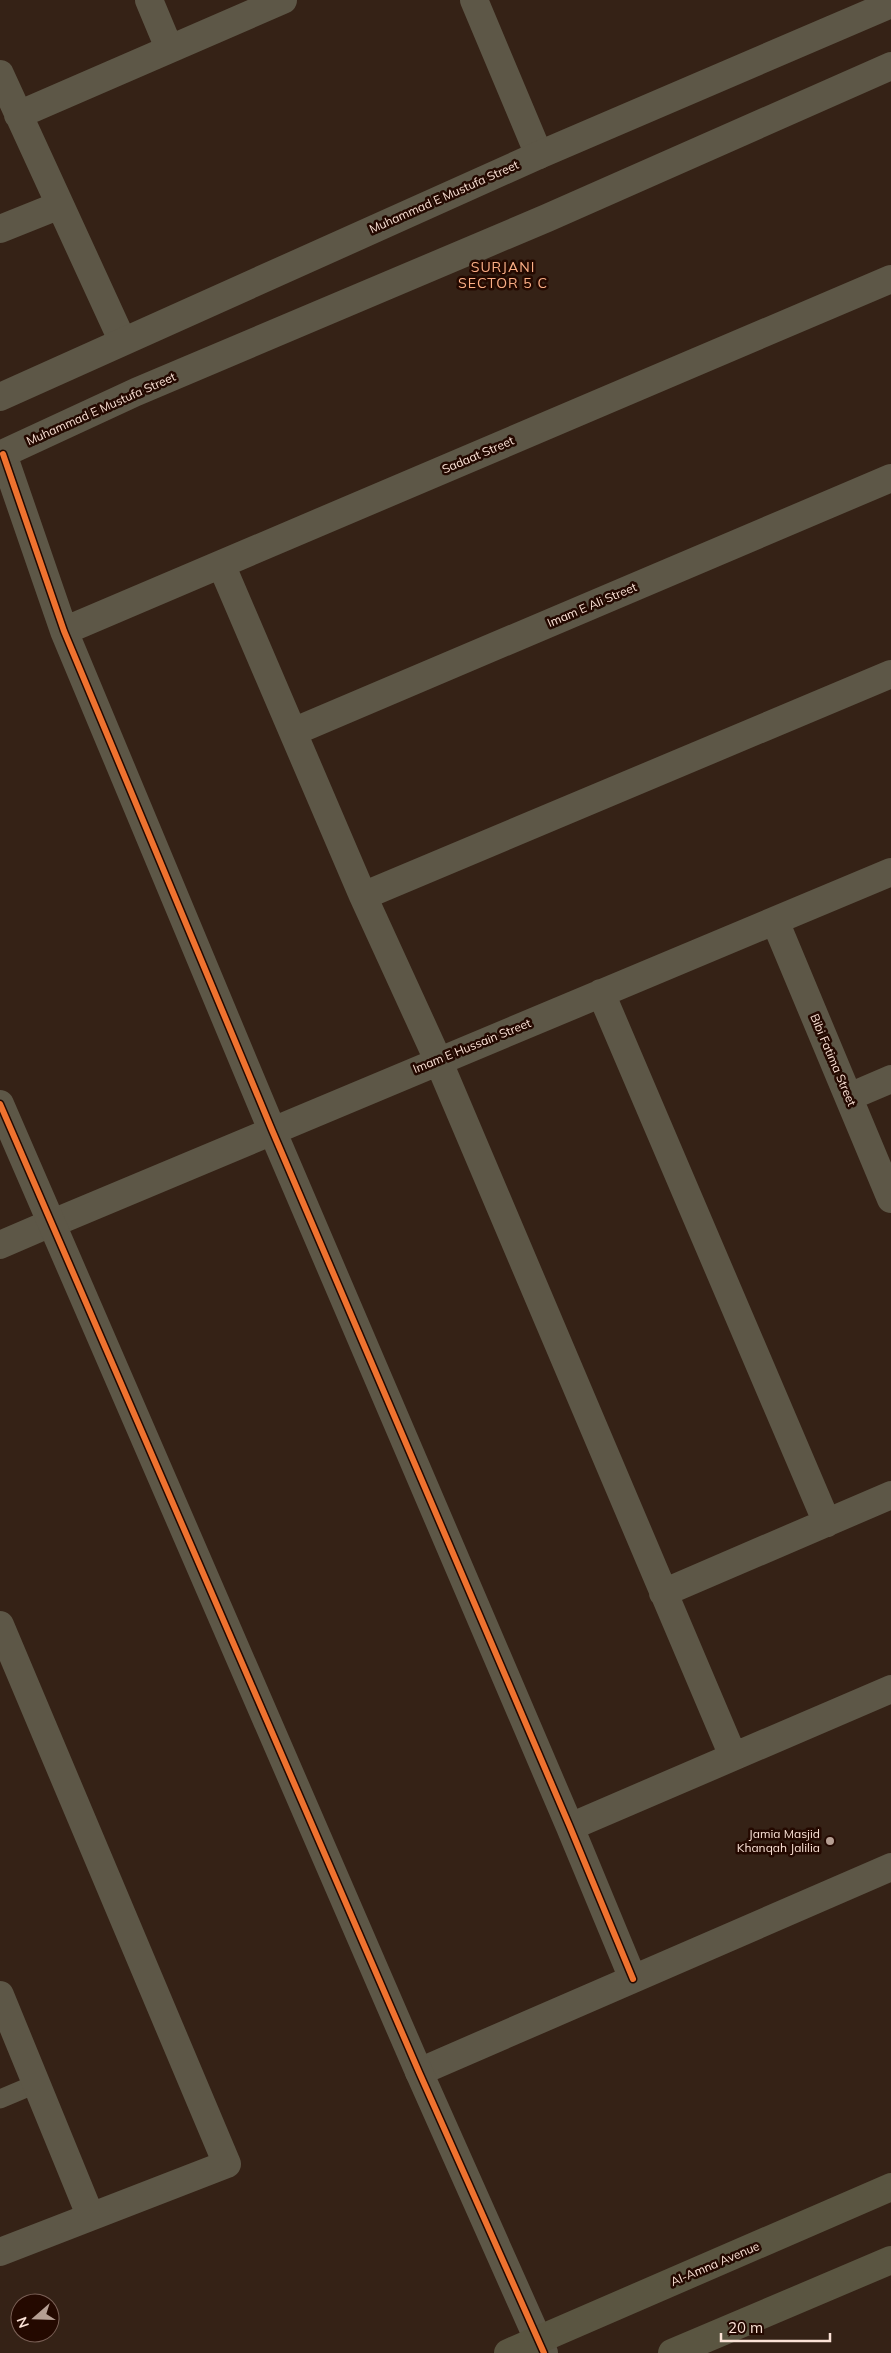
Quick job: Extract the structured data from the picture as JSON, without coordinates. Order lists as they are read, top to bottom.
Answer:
{
  "streets": {
    "main road": ["Al-Amna Avenue"],
    "street": [
      "Muhammad E Mustufa Street",
      "Sadaat Street",
      "Imam E Ali Street",
      "Imam E Hussain Street",
      "Bibi Fatima Street"
    ]
  },
  "crossings": [
    ["Imam E Hussain Street", "Bibi Fatima Street"]
  ],
  "districts": ["SURJANI SECTOR 5 C"],
  "places": ["Jamia Masjid Khanqah Jalilia"],
  "scale_bar": "20 m",
  "north": "left"
}
